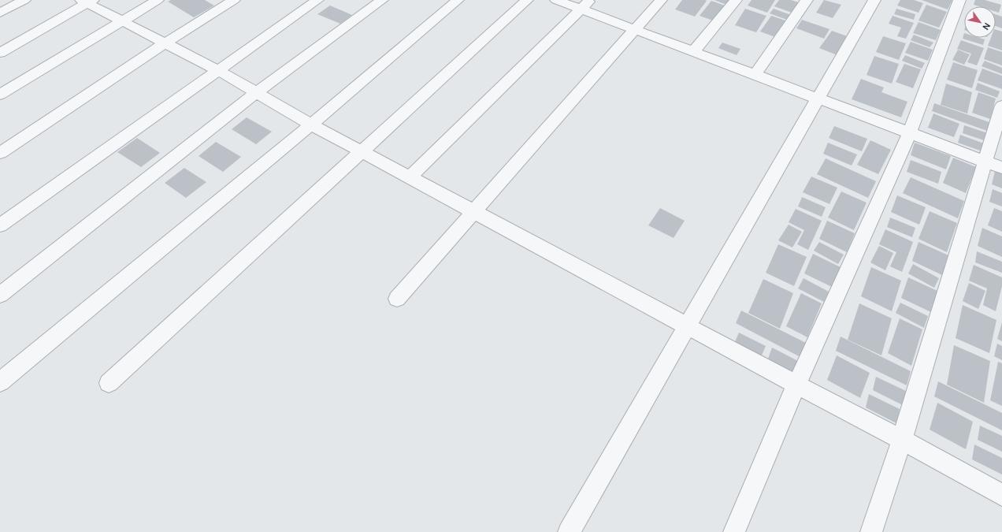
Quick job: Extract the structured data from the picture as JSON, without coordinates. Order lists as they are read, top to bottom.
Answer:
{
  "north": "bottom right"
}
